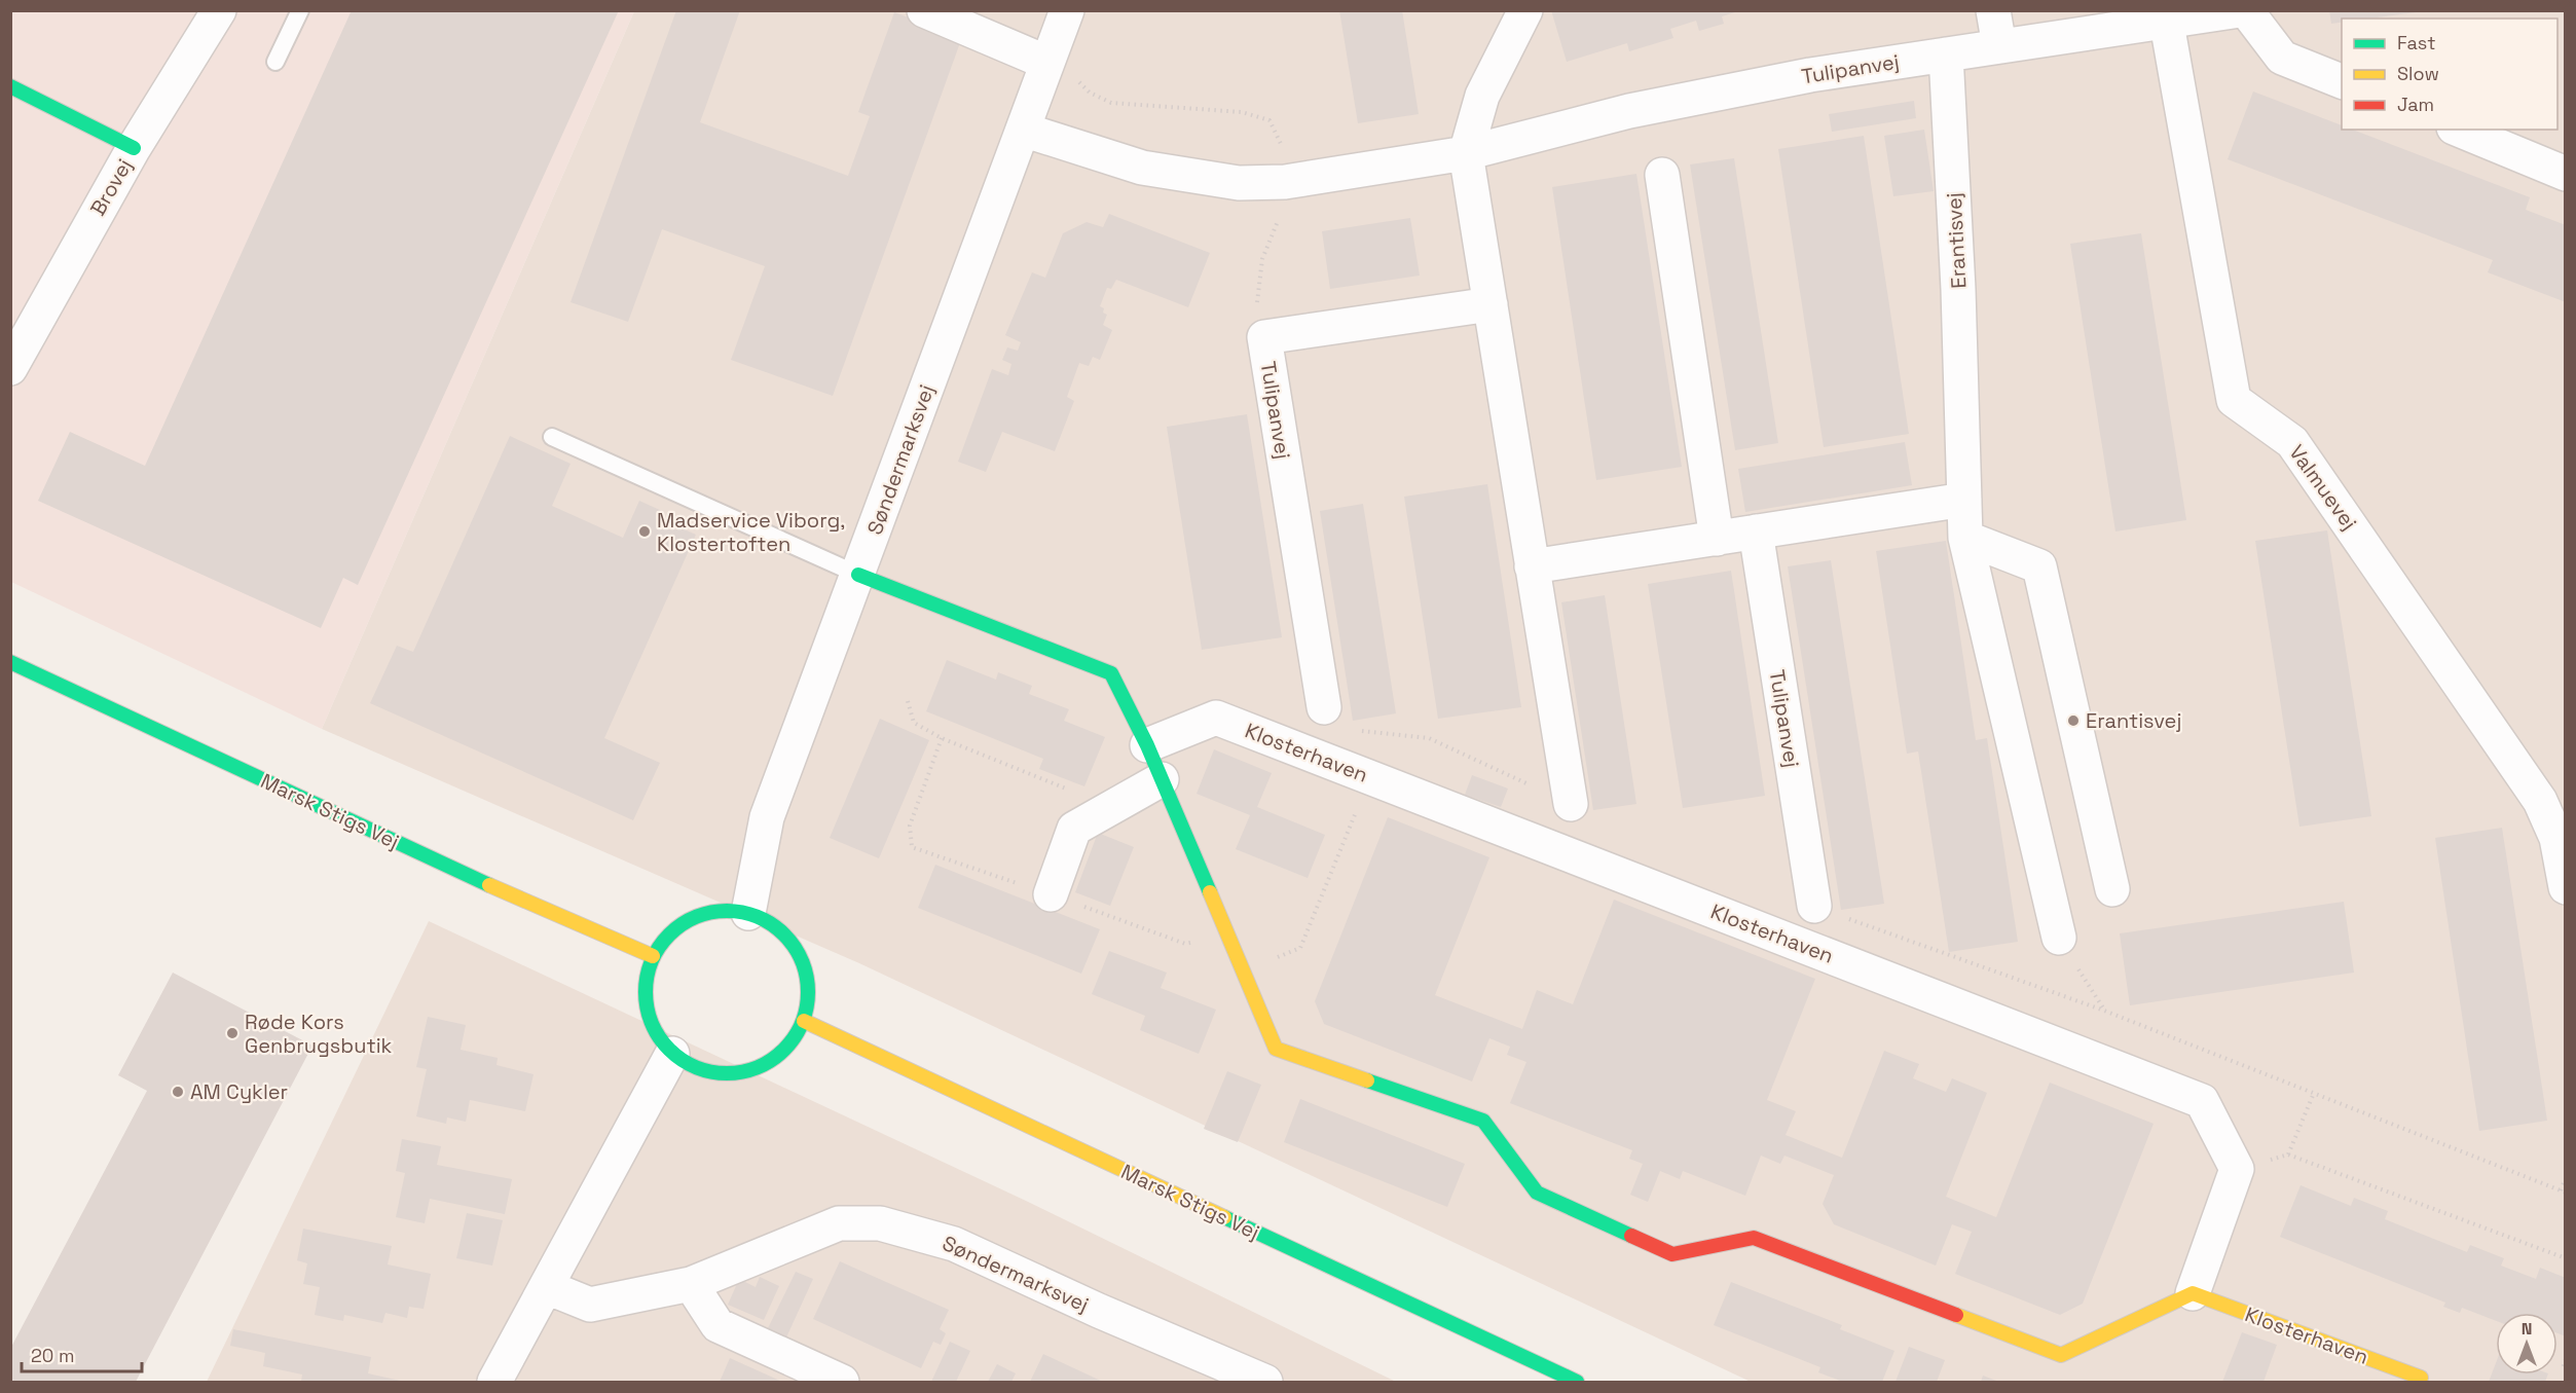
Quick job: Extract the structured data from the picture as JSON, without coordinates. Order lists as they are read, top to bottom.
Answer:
{
  "streets": {
    "street": [
      "Tulipanvej",
      "Brovej",
      "Erantisvej",
      "Søndermarksvej",
      "Valmuevej",
      "Klosterhaven",
      "Marsk Stigs Vej"
    ]
  },
  "crossings": [
    ["Tulipanvej", "Erantisvej"],
    ["Tulipanvej", "Søndermarksvej"],
    ["Tulipanvej", "Valmuevej"],
    ["Søndermarksvej", "Marsk Stigs Vej"]
  ],
  "places": [
    "Madservice Viborg, Klostertoften",
    "Erantisvej",
    "Røde Kors Genbrugsbutik",
    "AM Cykler"
  ],
  "legend": ["Fast", "Slow", "Jam"],
  "scale_bar": "20 m",
  "north": "top"
}
